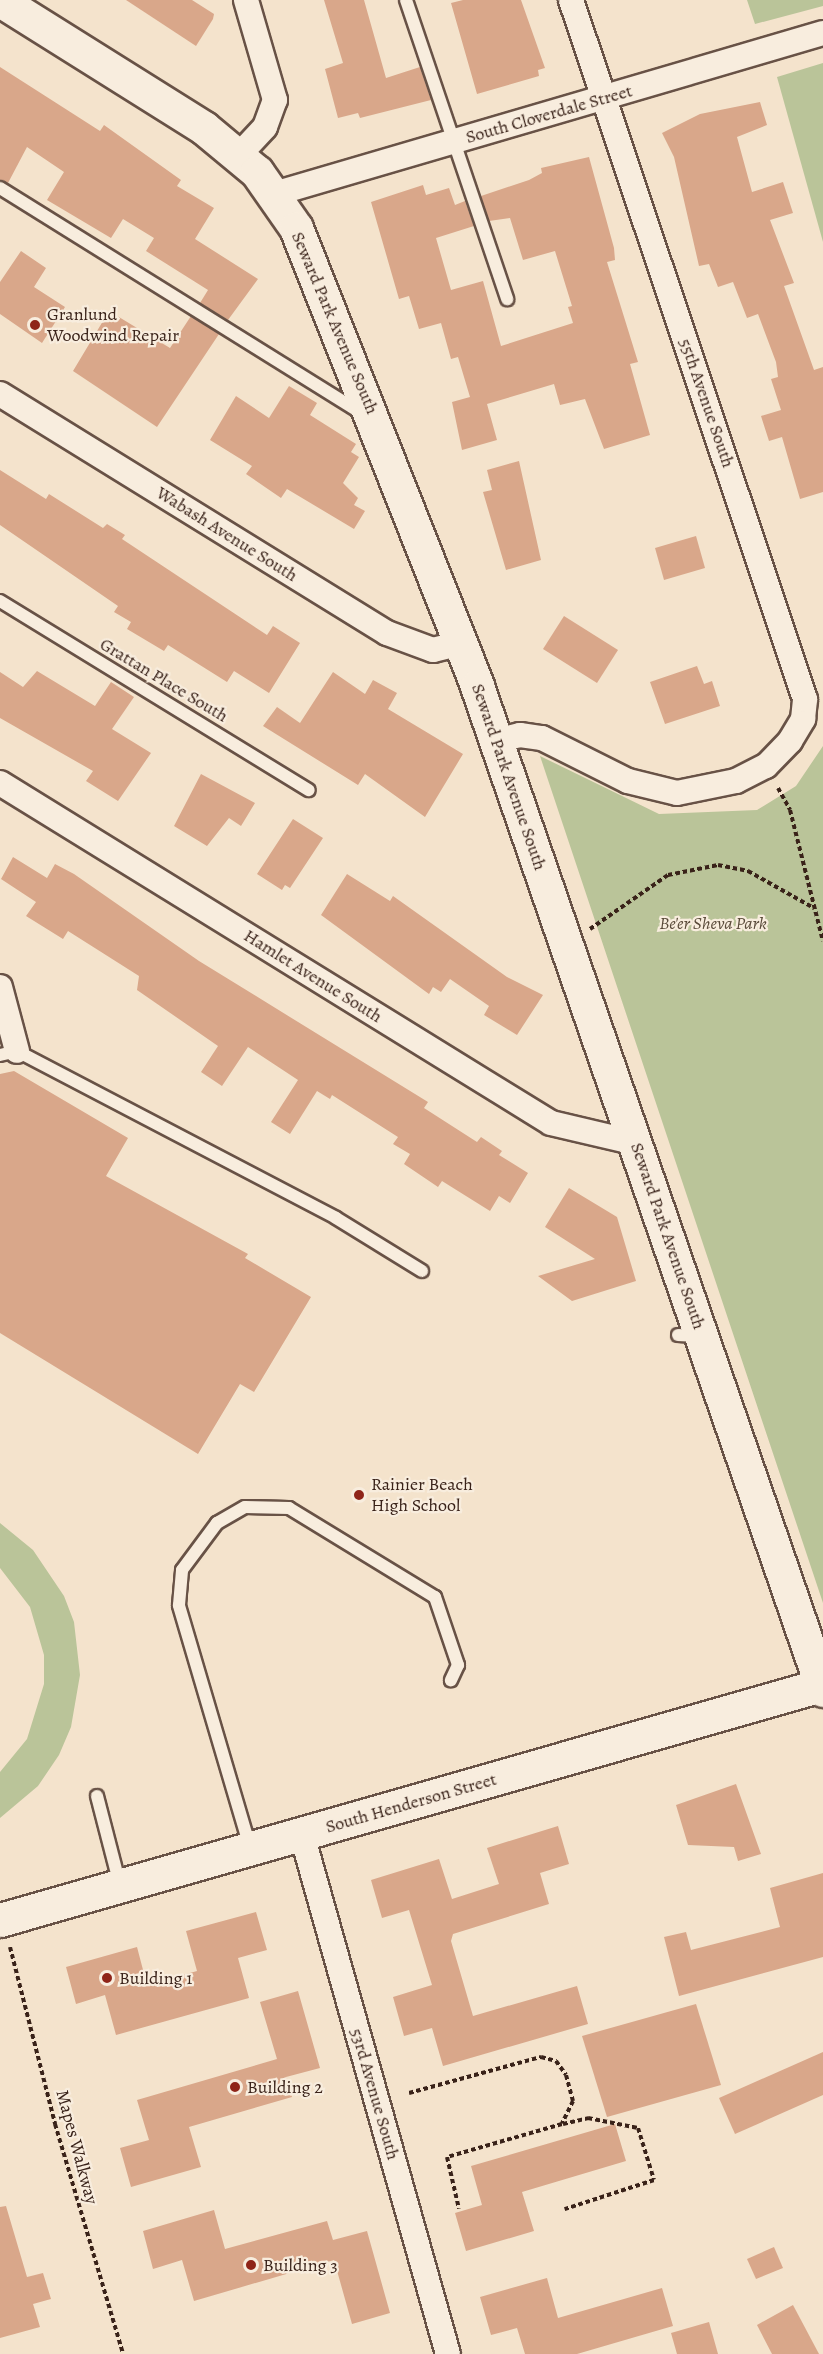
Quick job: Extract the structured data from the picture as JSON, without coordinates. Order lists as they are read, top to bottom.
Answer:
{
  "streets": {
    "street": [
      "South Cloverdale Street",
      "Seward Park Avenue South",
      "55th Avenue South",
      "Wabash Avenue South",
      "Hamlet Avenue South",
      "South Henderson Street",
      "53rd Avenue South"
    ],
    "lane": ["Grattan Place South"],
    "path": ["Mapes Walkway"]
  },
  "crossings": [
    ["South Cloverdale Street", "Seward Park Avenue South"],
    ["South Cloverdale Street", "55th Avenue South"],
    ["Seward Park Avenue South", "55th Avenue South"],
    ["Seward Park Avenue South", "Wabash Avenue South"],
    ["Seward Park Avenue South", "Hamlet Avenue South"],
    ["Seward Park Avenue South", "South Henderson Street"],
    ["South Henderson Street", "53rd Avenue South"],
    ["South Henderson Street", "Mapes Walkway"]
  ],
  "parks": ["Be'er Sheva Park"],
  "places": [
    "Granlund Woodwind Repair",
    "Rainier Beach High School",
    "Building 1",
    "Building 2",
    "Building 3"
  ]
}
